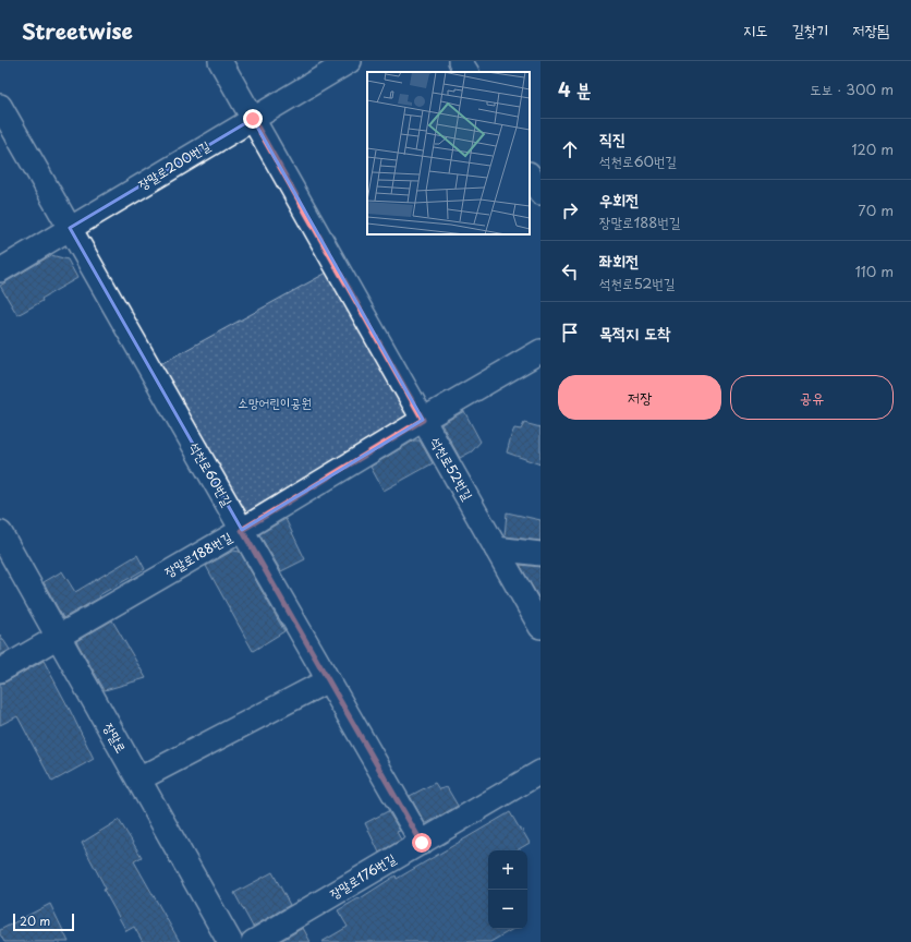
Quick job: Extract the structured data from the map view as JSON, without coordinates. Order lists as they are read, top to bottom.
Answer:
{
  "streets": {
    "street": [
      "장말로200번길",
      "석천로52번길",
      "석천로60번길",
      "장말로188번길",
      "장말로",
      "장말로176번길"
    ]
  },
  "crossings": [
    ["장말로200번길", "석천로52번길"],
    ["장말로200번길", "석천로60번길"],
    ["석천로52번길", "장말로188번길"],
    ["석천로60번길", "장말로188번길"],
    ["석천로60번길", "장말로176번길"],
    ["장말로188번길", "장말로"]
  ],
  "parks": ["소망어린이공원"],
  "scale_bar": "20 m",
  "page": {
    "header": "Streetwise",
    "nav": ["지도", "길찾기", "저장됨"],
    "heading": ["4 분", "도보 · 300 m"],
    "list": [
      ["직진", "석천로60번길", "120 m"],
      ["우회전", "장말로188번길", "70 m"],
      ["좌회전", "석천로52번길", "110 m"],
      "목적지 도착"
    ],
    "buttons": ["저장", "공유"],
    "map_buttons": ["+", "−"],
    "scale": "20 m"
  }
}
